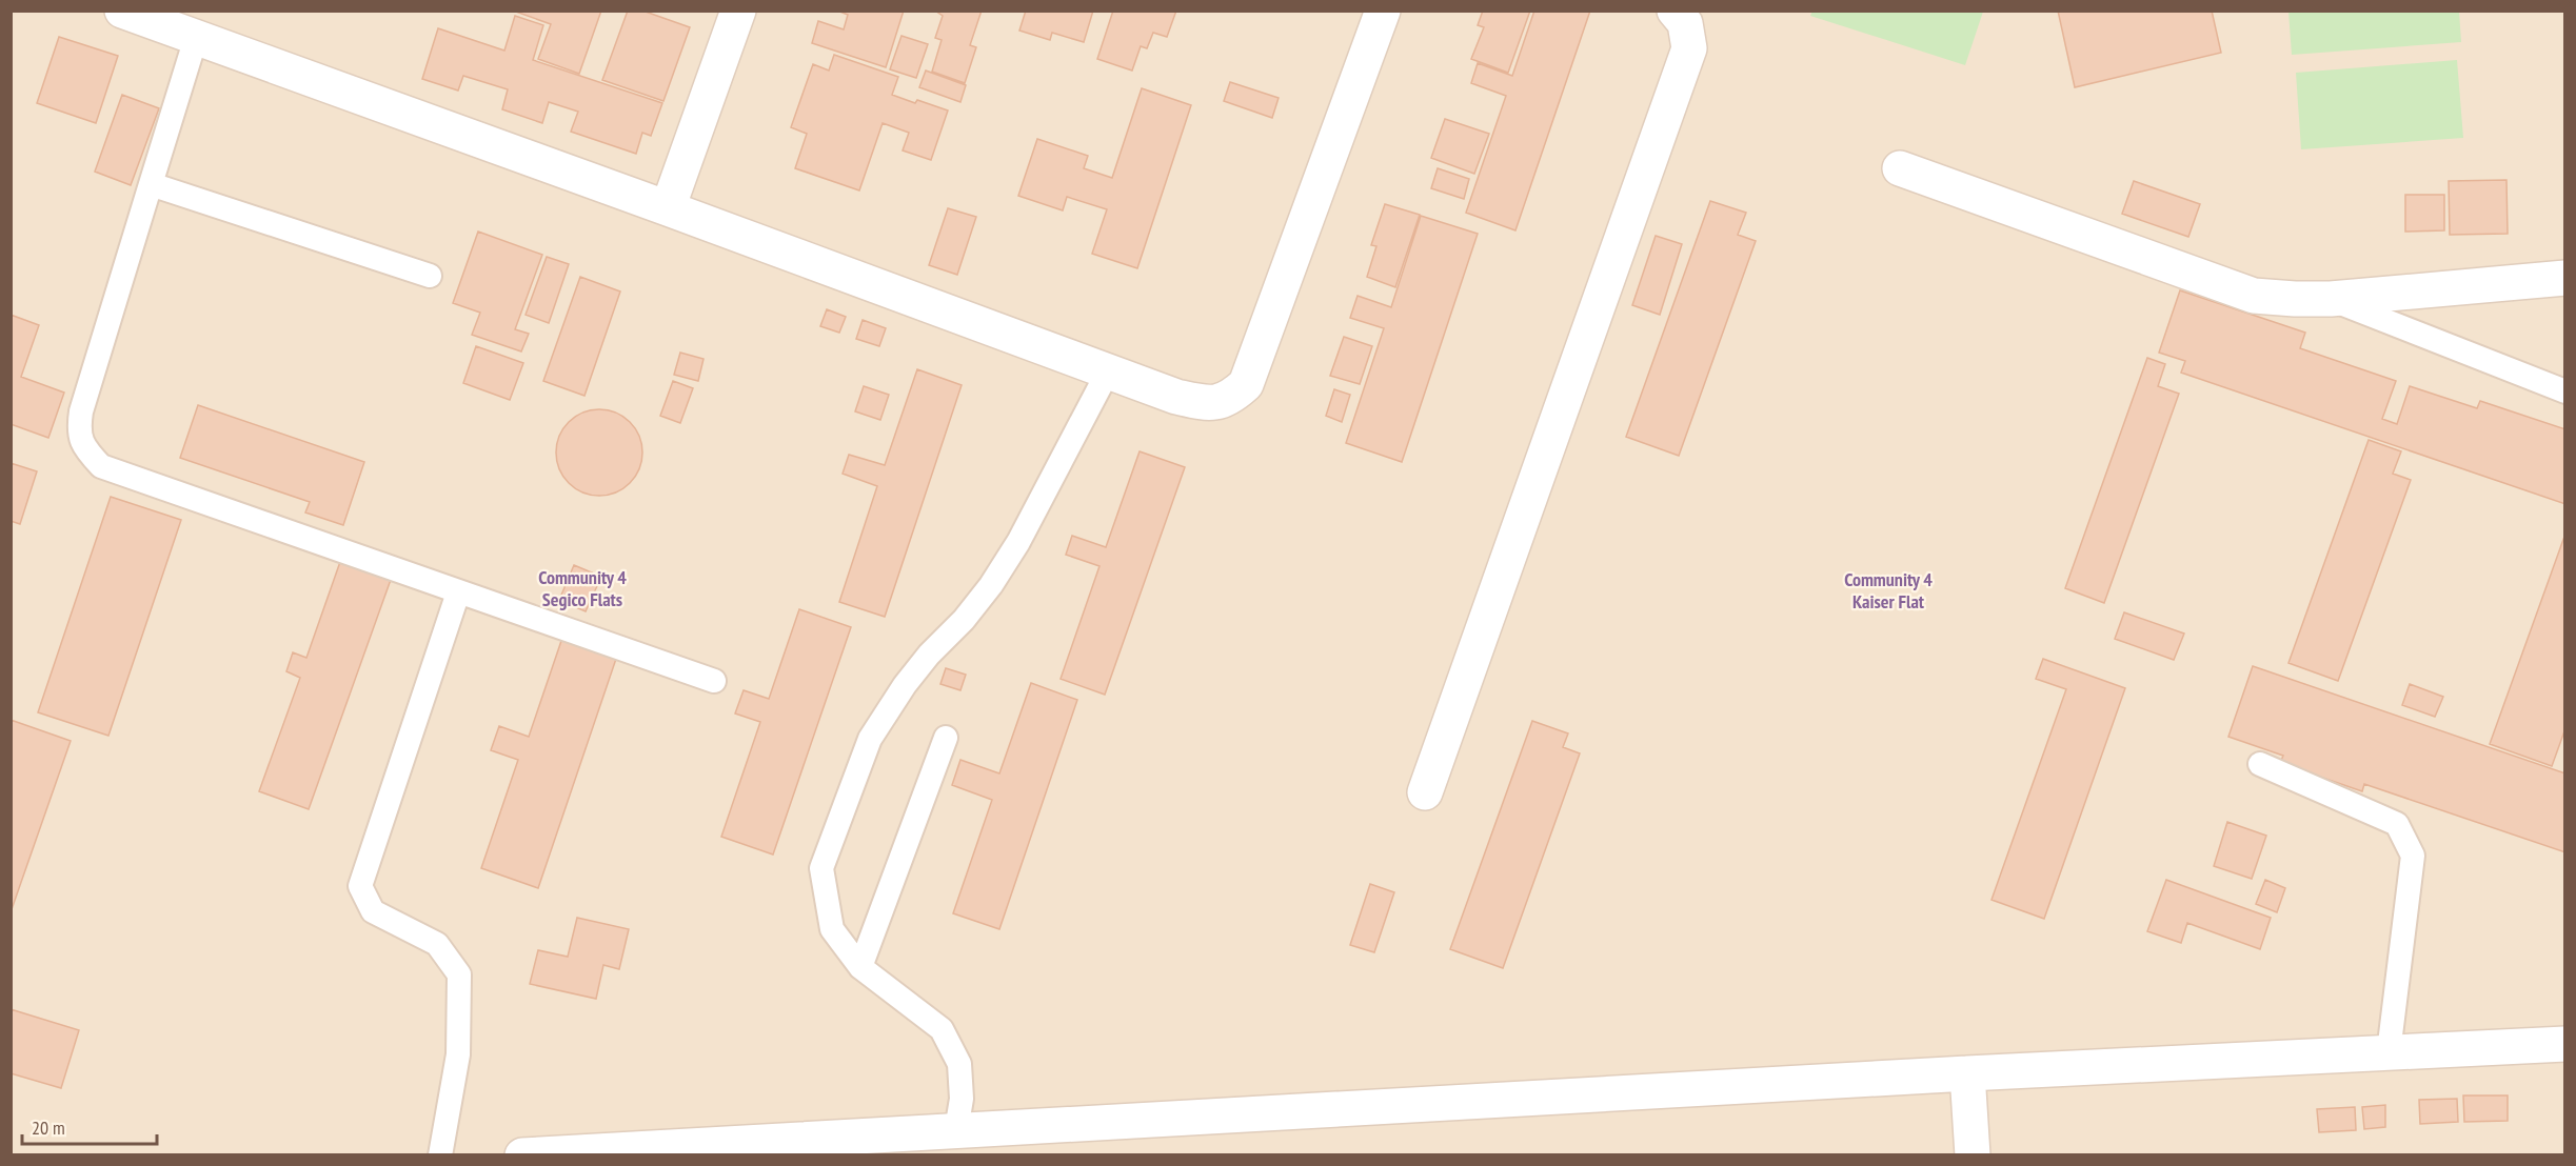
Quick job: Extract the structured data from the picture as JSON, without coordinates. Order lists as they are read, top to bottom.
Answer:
{
  "districts": ["Community 4 Segico Flats", "Community 4 Kaiser Flat"],
  "scale_bar": "20 m"
}
